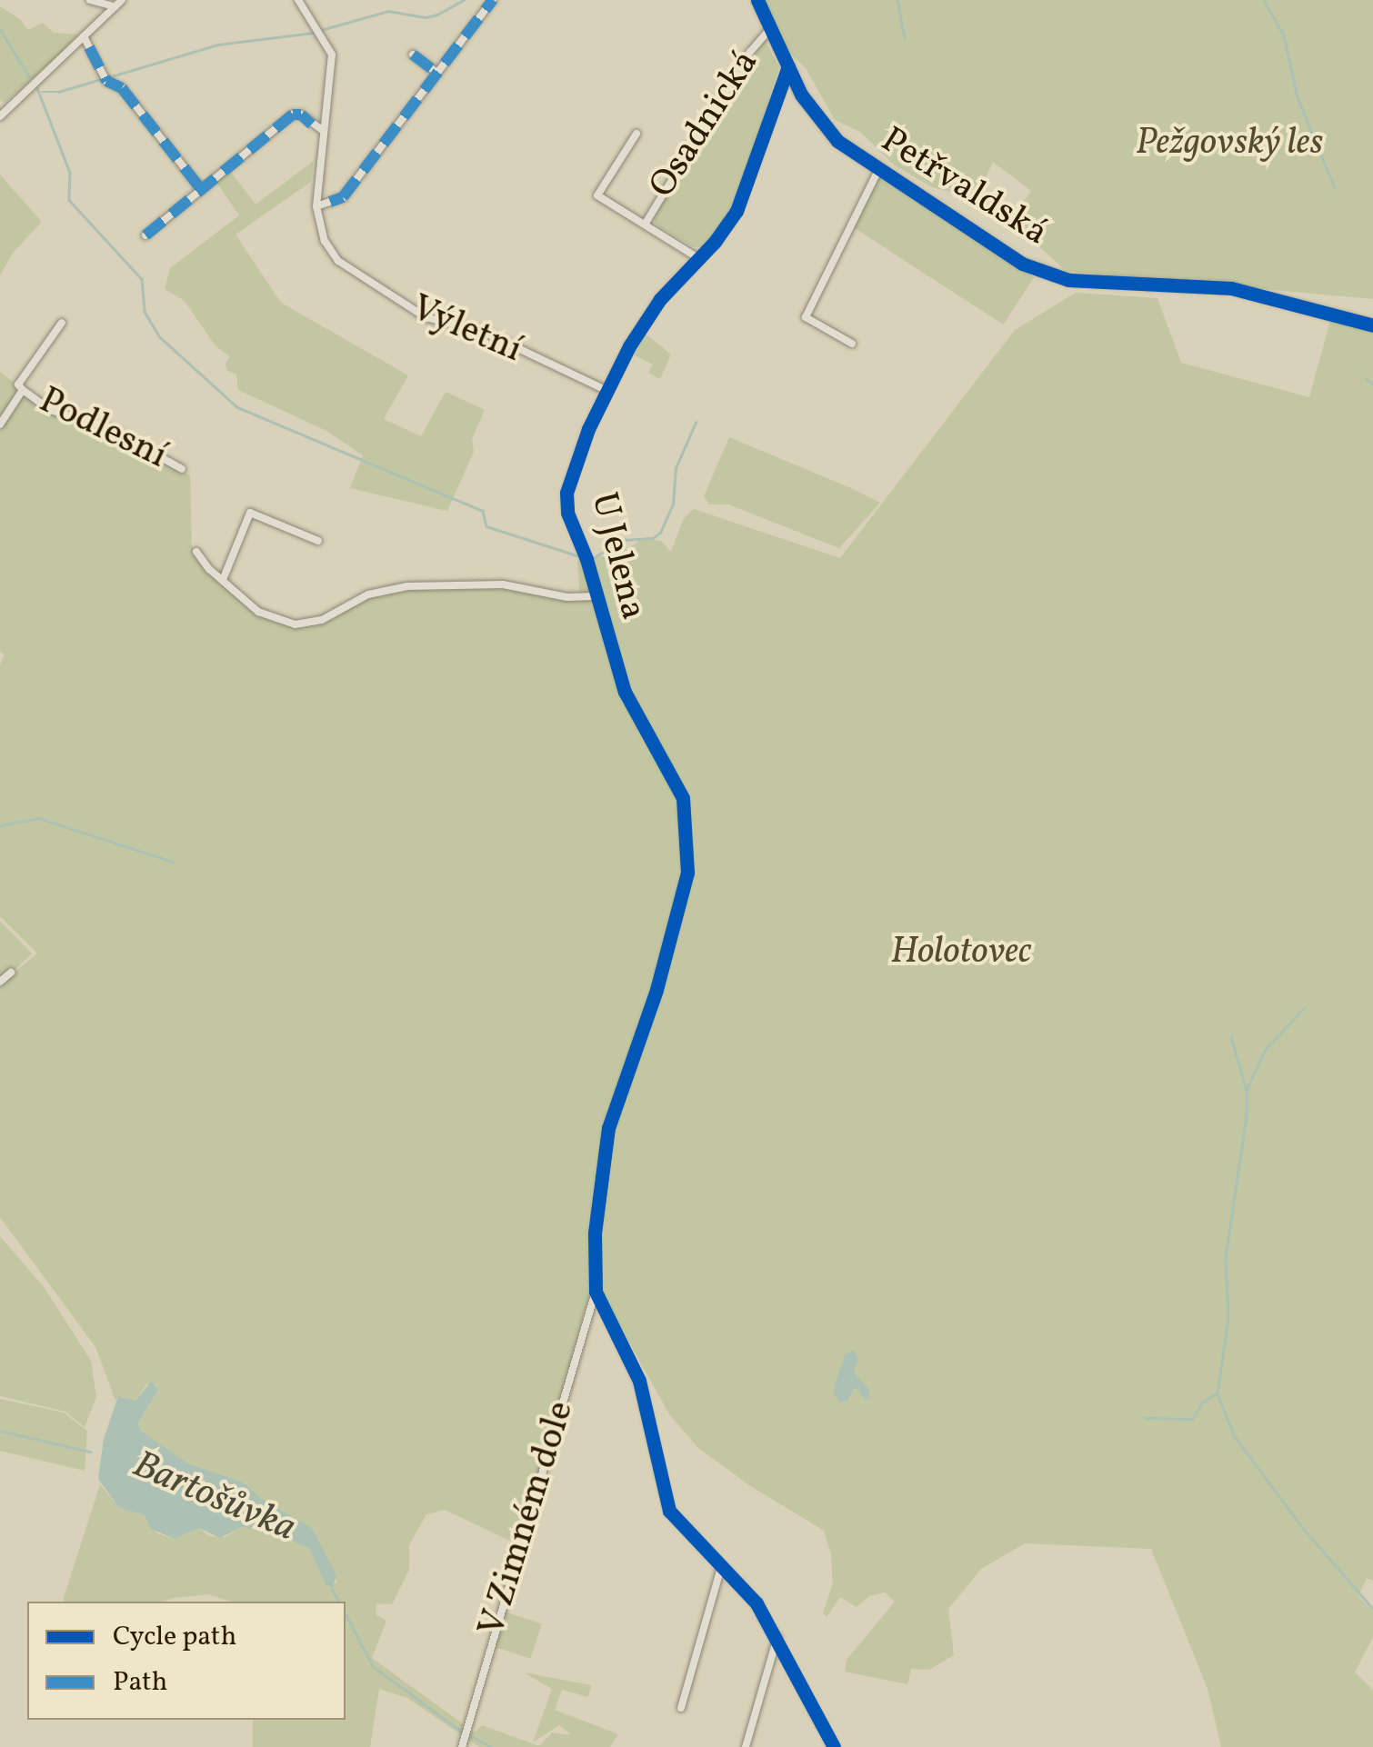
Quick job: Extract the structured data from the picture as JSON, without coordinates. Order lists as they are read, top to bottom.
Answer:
{
  "streets": {
    "street": [
      "Osadnická",
      "Petřvaldská",
      "Výletní",
      "Podlesní",
      "U Jelena",
      "V Zimném dole"
    ]
  },
  "crossings": [
    ["Osadnická", "Petřvaldská"],
    ["Osadnická", "U Jelena"],
    ["Petřvaldská", "U Jelena"],
    ["Výletní", "U Jelena"],
    ["U Jelena", "V Zimném dole"]
  ],
  "water": ["Bartošůvka"],
  "parks": ["Pežgovský les", "Holotovec"],
  "legend": ["Cycle path", "Path"]
}
